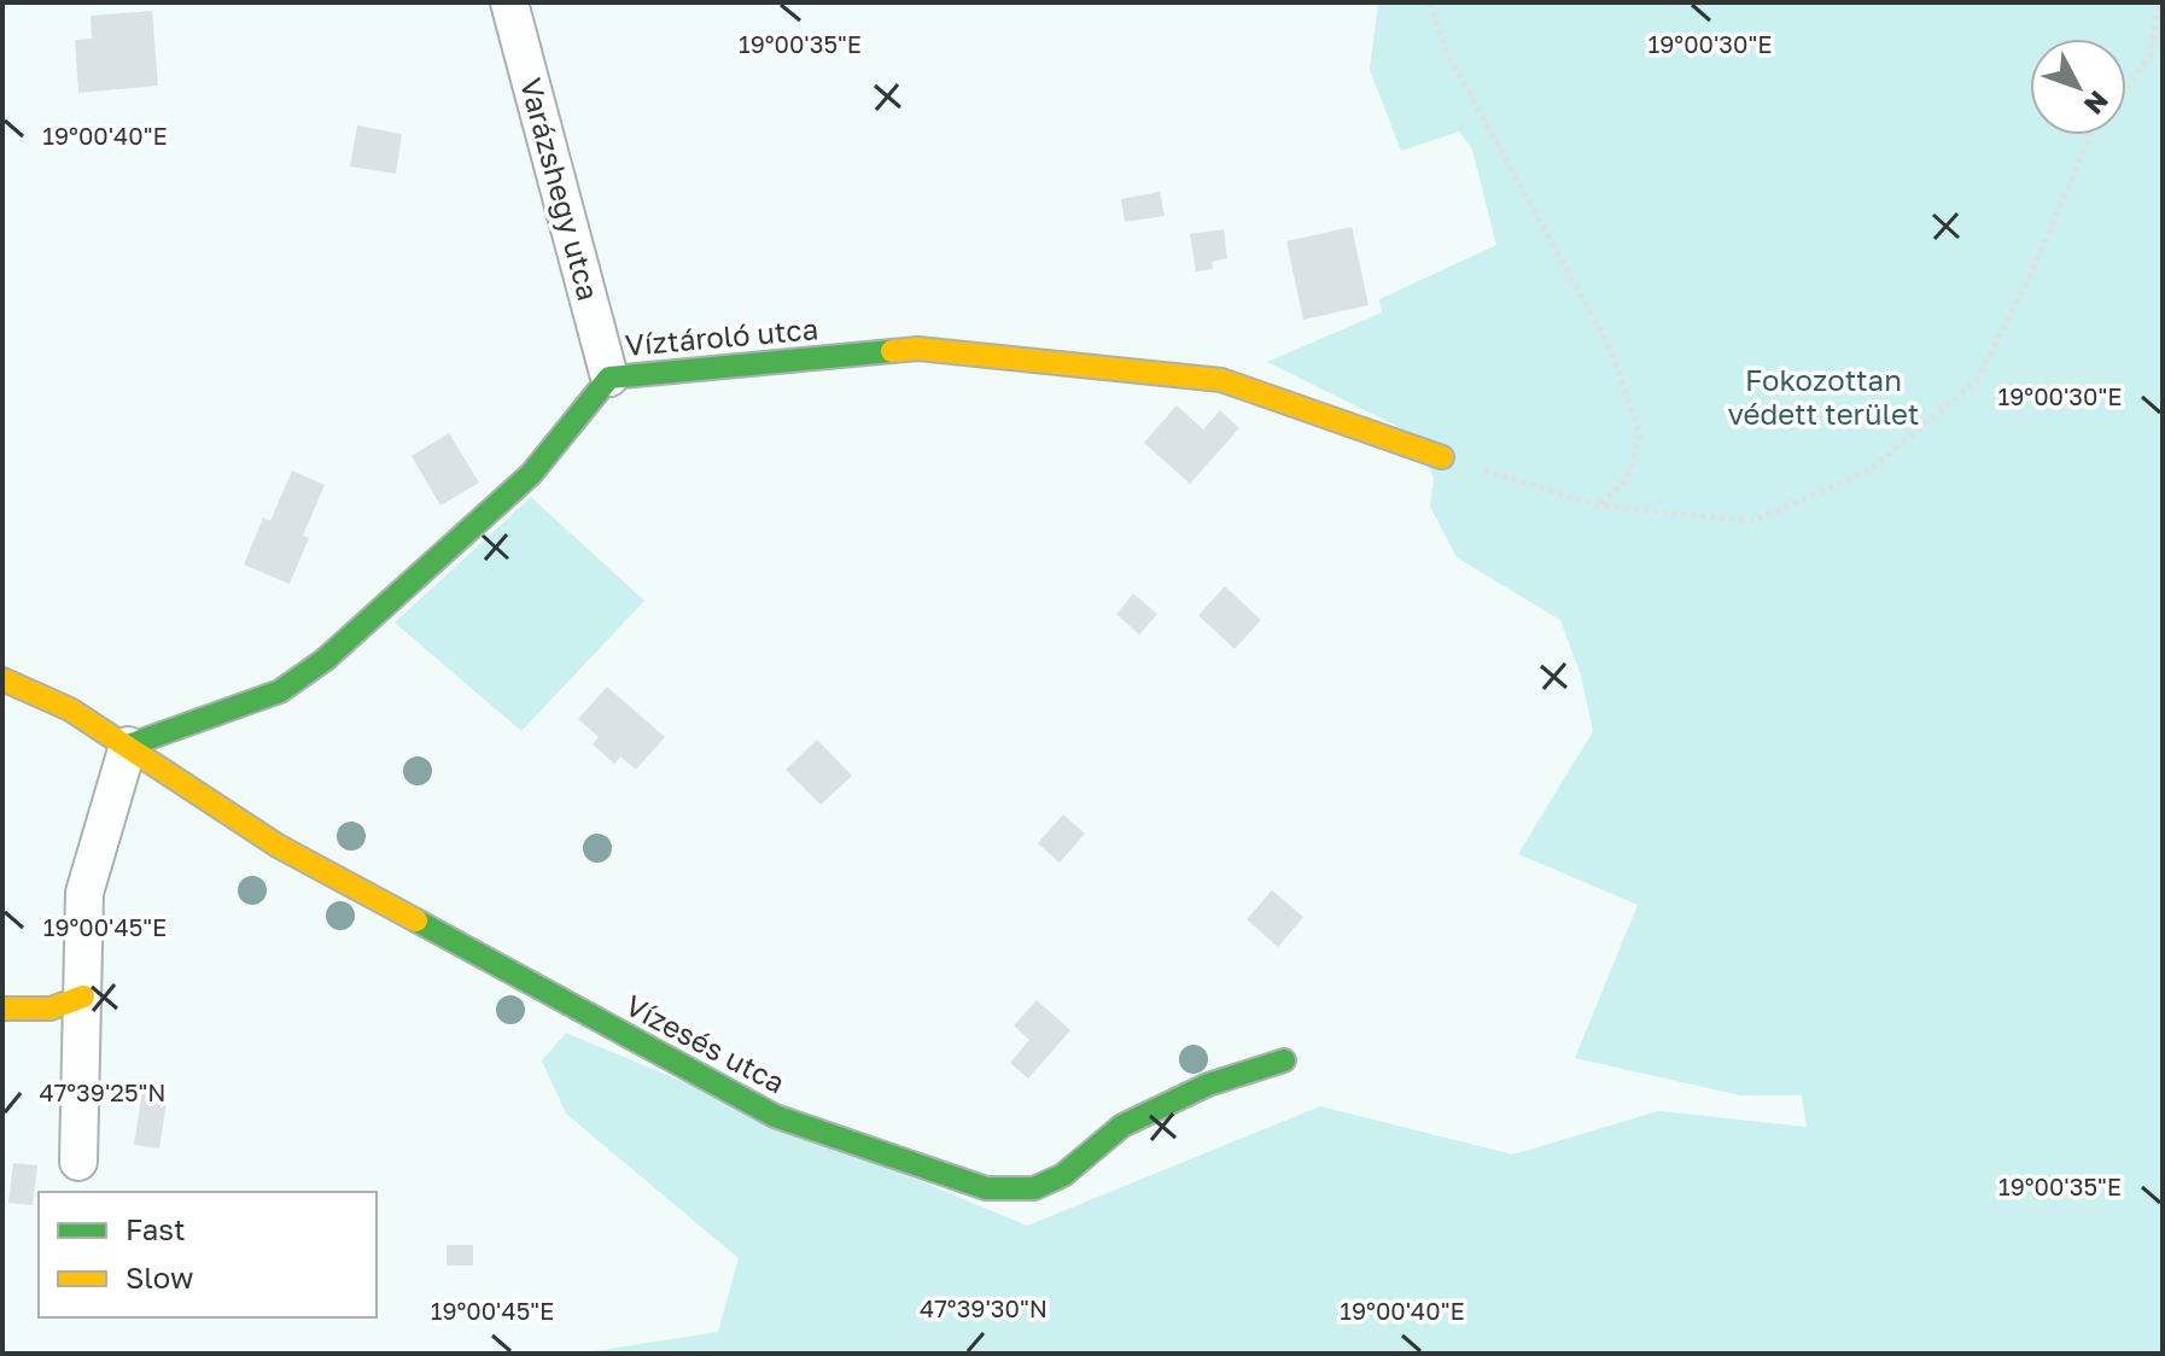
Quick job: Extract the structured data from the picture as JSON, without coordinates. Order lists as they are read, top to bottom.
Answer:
{
  "streets": {
    "street": ["Varázshegy utca", "Víztároló utca", "Vízesés utca"]
  },
  "crossings": [
    ["Varázshegy utca", "Víztároló utca"],
    ["Víztároló utca", "Vízesés utca"]
  ],
  "parks": ["Fokozottan védett terület"],
  "legend": ["Fast", "Slow"],
  "north": "bottom right",
  "coordinates": [
    "19°00'35\"E",
    "19°00'30\"E",
    "19°00'40\"E",
    "19°00'45\"E",
    "47°39'25\"N",
    "47°39'30\"N"
  ]
}
